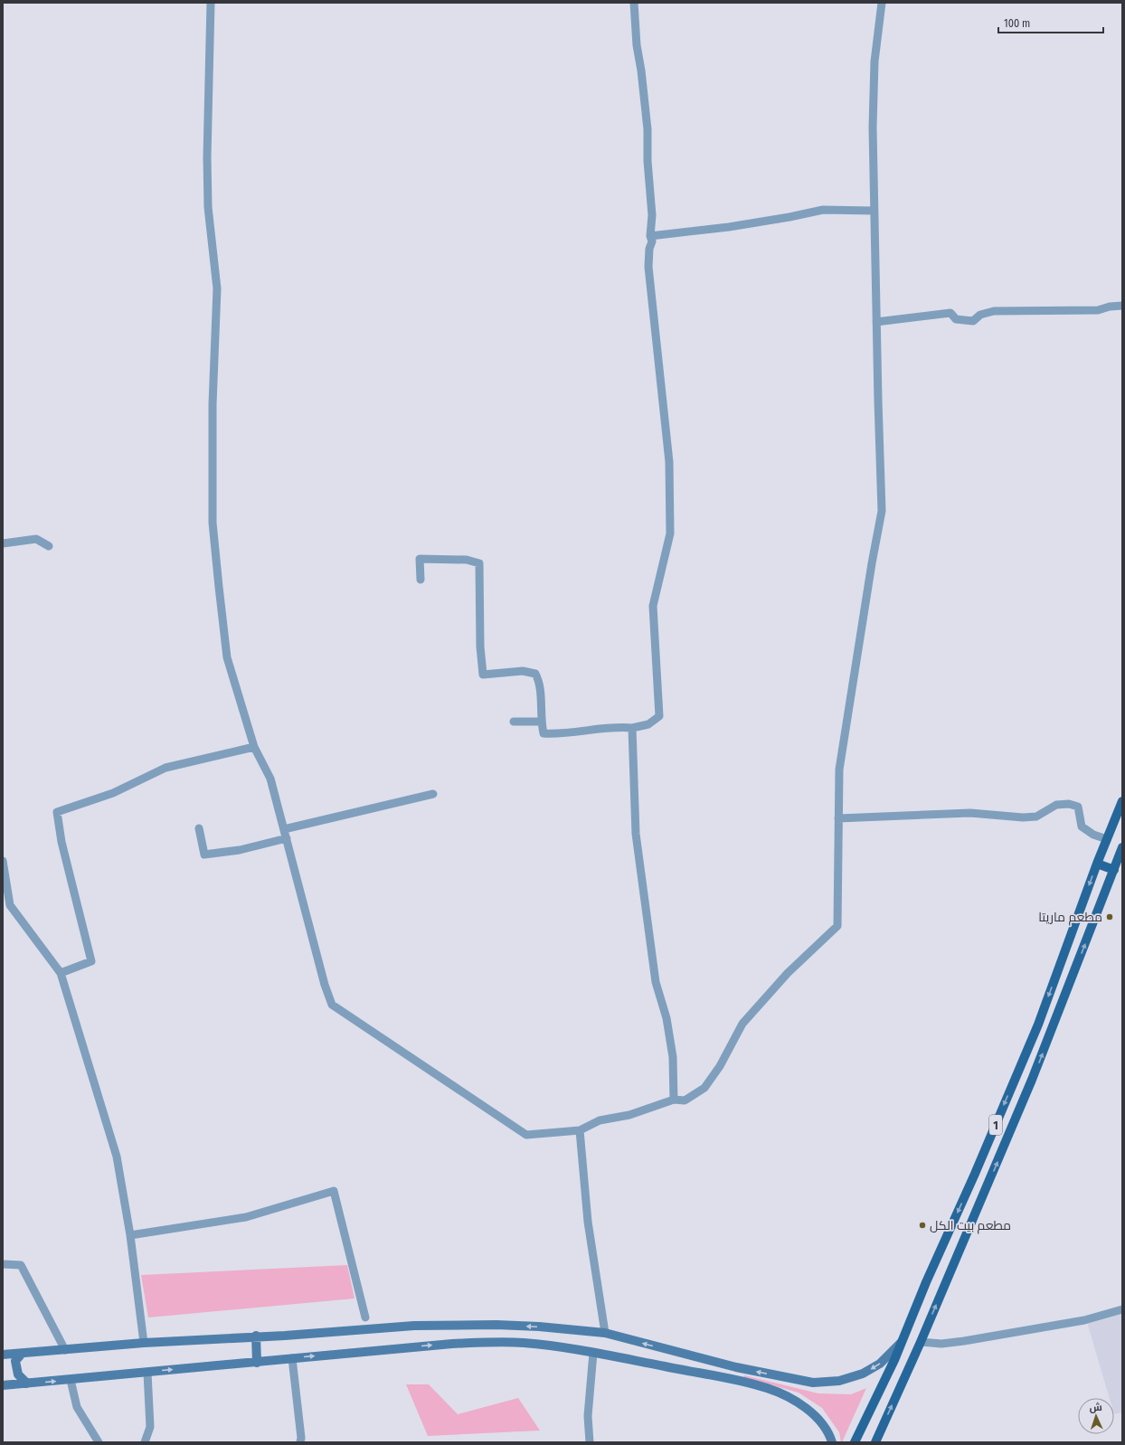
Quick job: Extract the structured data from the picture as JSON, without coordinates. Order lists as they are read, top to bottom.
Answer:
{
  "streets": {
    "main road": ["1"]
  },
  "places": ["مطعم ماريتا", "مطعم بيت الكل"],
  "scale_bar": "100 m",
  "north": "top"
}
